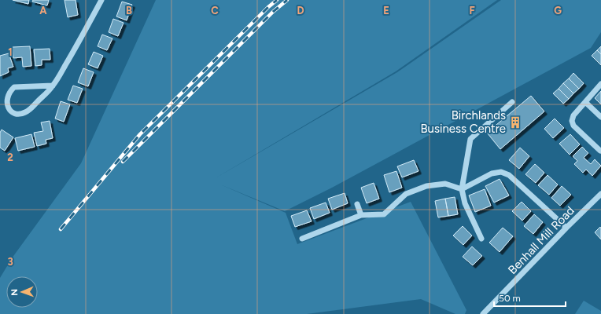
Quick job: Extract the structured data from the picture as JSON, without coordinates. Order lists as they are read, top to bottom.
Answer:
{
  "streets": {
    "street": ["Benhall Mill Road"]
  },
  "places": {
    "building": ["Birchlands Business Centre"]
  },
  "scale_bar": "50 m",
  "north": "left",
  "grid": {
    "columns": [
      "A",
      "B",
      "C",
      "D",
      "E",
      "F",
      "G"
    ],
    "rows": ["1", "2", "3"]
  }
}
